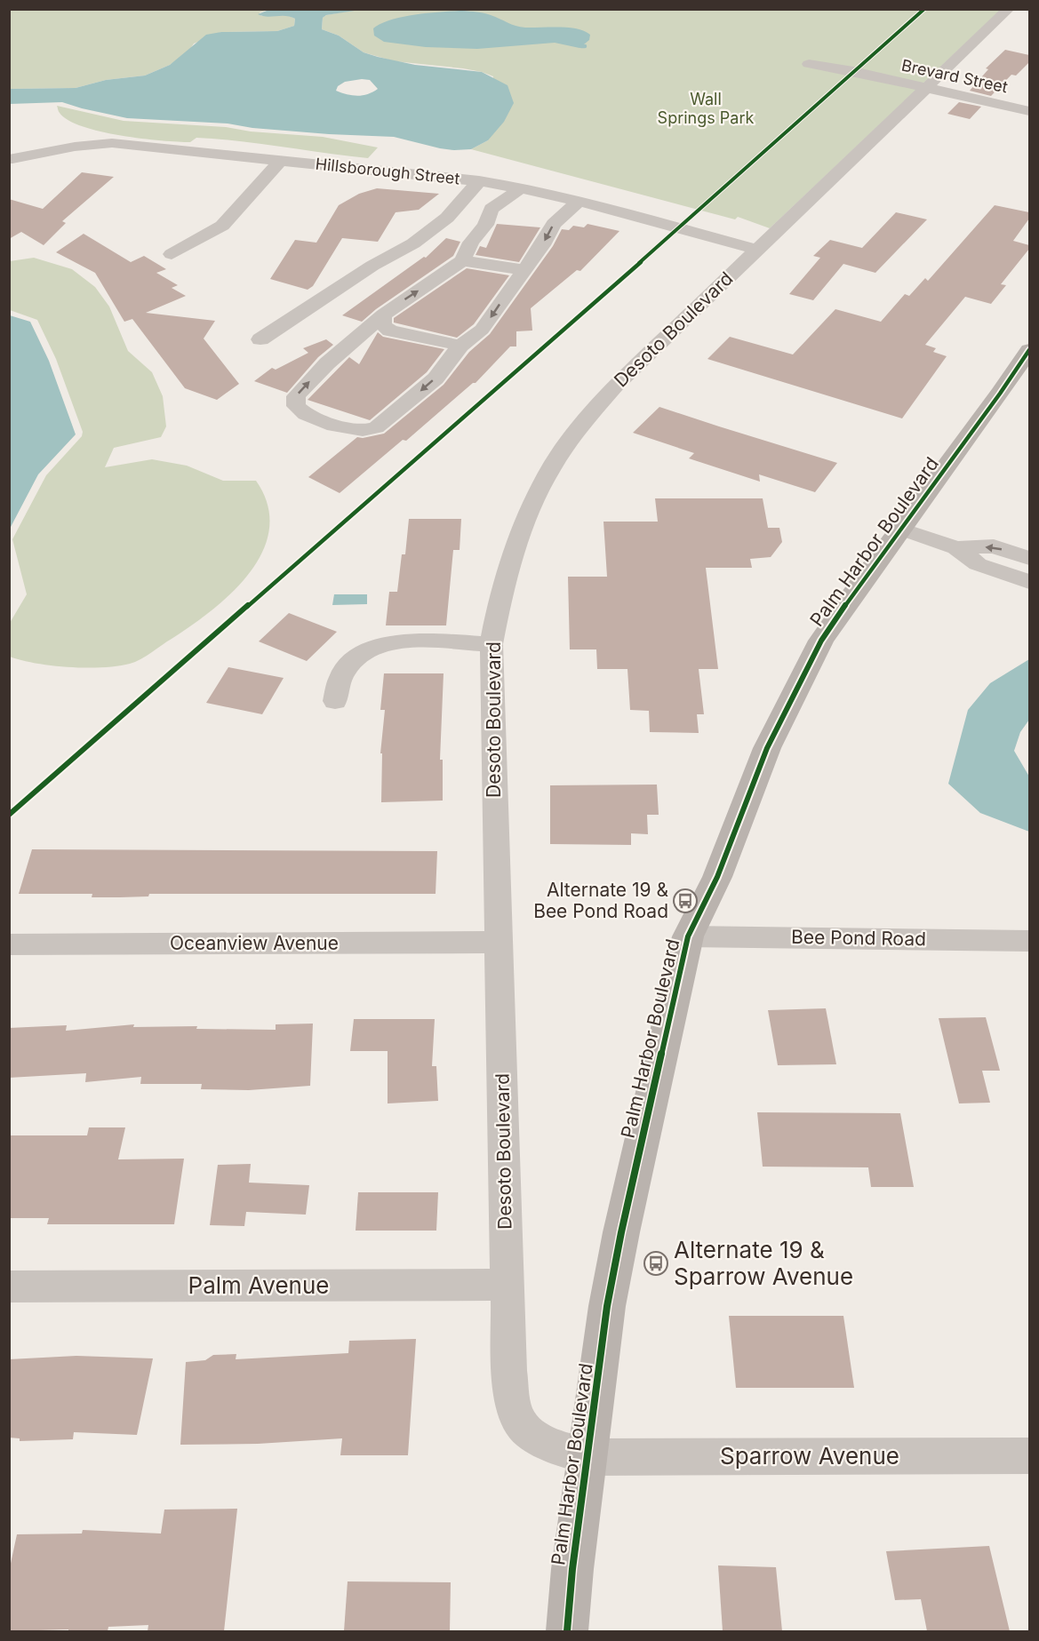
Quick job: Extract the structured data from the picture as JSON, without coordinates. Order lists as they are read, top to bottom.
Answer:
{
  "streets": {
    "main road": ["Palm Harbor Boulevard"],
    "street": [
      "Brevard Street",
      "Hillsborough Street",
      "Desoto Boulevard",
      "Bee Pond Road",
      "Oceanview Avenue",
      "Palm Avenue",
      "Sparrow Avenue"
    ]
  },
  "crossings": [
    ["Brevard Street", "Desoto Boulevard"],
    ["Hillsborough Street", "Desoto Boulevard"],
    ["Desoto Boulevard", "Palm Harbor Boulevard"],
    ["Desoto Boulevard", "Oceanview Avenue"],
    ["Desoto Boulevard", "Palm Avenue"],
    ["Desoto Boulevard", "Sparrow Avenue"],
    ["Palm Harbor Boulevard", "Bee Pond Road"],
    ["Palm Harbor Boulevard", "Sparrow Avenue"]
  ],
  "parks": ["Wall Springs Park"],
  "places": {
    "bus stop": ["Alternate 19 & Bee Pond Road", "Alternate 19 & Sparrow Avenue"]
  }
}
